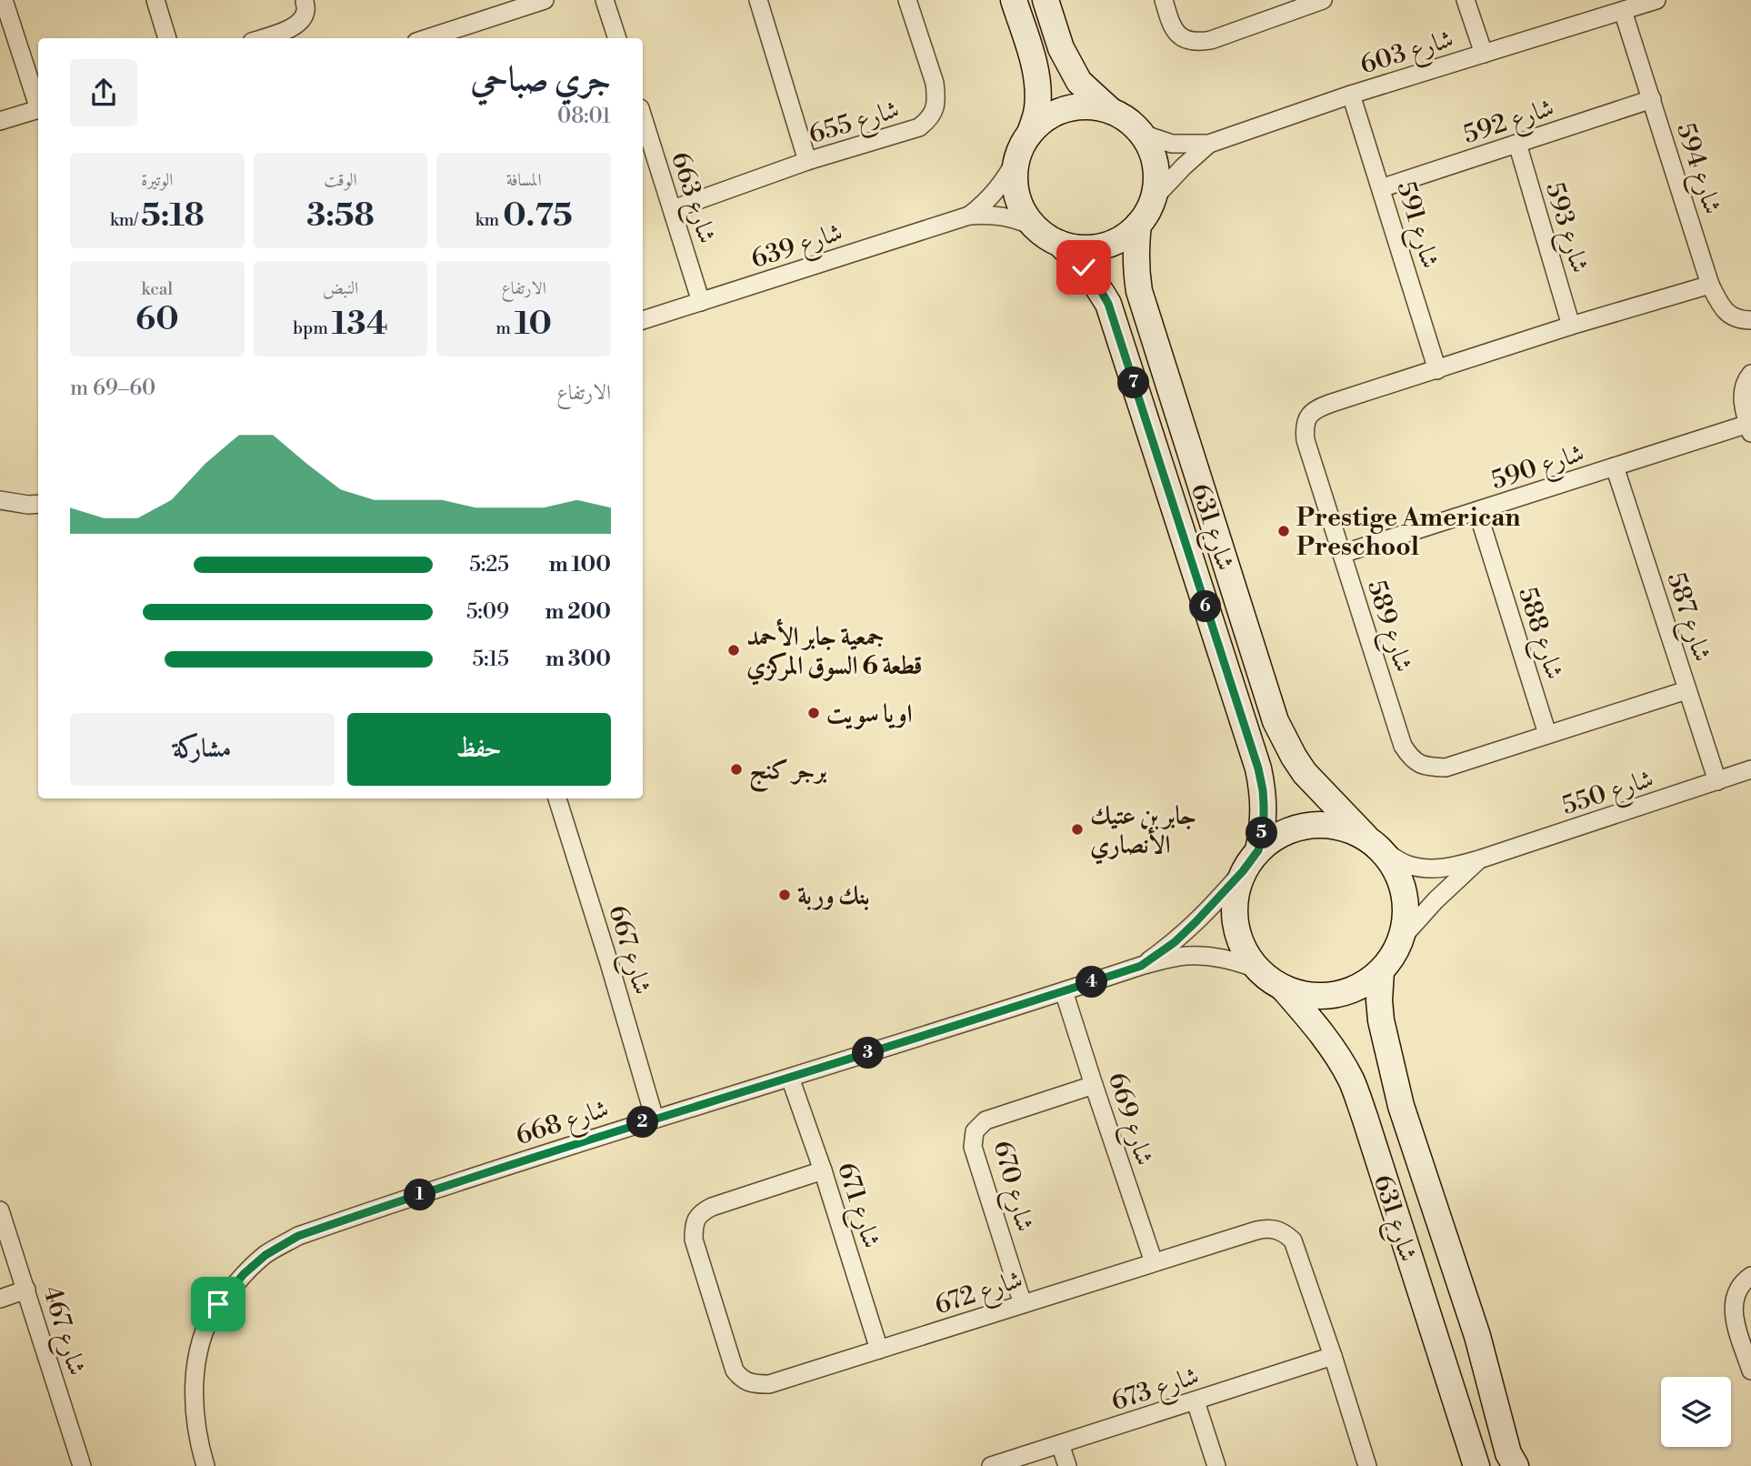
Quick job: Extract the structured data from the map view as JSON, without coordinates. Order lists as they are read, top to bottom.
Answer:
{
  "streets": {
    "main road": ["شارع 631"],
    "street": [
      "شارع 603",
      "شارع 592",
      "شارع 655",
      "شارع 594",
      "شارع 663",
      "شارع 591",
      "شارع 593",
      "شارع 639",
      "شارع 590",
      "شارع 587",
      "شارع 589",
      "شارع 588",
      "شارع 550",
      "شارع 667",
      "شارع 669",
      "شارع 668",
      "شارع 670",
      "شارع 671",
      "شارع 672",
      "شارع 467",
      "شارع 673"
    ]
  },
  "crossings": [
    ["شارع 603", "شارع 594"],
    ["شارع 603", "شارع 591"],
    ["شارع 603", "شارع 639"],
    ["شارع 603", "شارع 631"],
    ["شارع 592", "شارع 594"],
    ["شارع 592", "شارع 591"],
    ["شارع 592", "شارع 593"],
    ["شارع 655", "شارع 663"],
    ["شارع 594", "شارع 589"],
    ["شارع 663", "شارع 639"],
    ["شارع 591", "شارع 589"],
    ["شارع 593", "شارع 589"],
    ["شارع 639", "شارع 631"],
    ["شارع 590", "شارع 587"],
    ["شارع 590", "شارع 589"],
    ["شارع 590", "شارع 588"],
    ["شارع 631", "شارع 550"],
    ["شارع 631", "شارع 668"],
    ["شارع 587", "شارع 589"],
    ["شارع 587", "شارع 550"],
    ["شارع 589", "شارع 588"],
    ["شارع 550", "شارع 668"],
    ["شارع 667", "شارع 668"],
    ["شارع 669", "شارع 668"],
    ["شارع 669", "شارع 670"],
    ["شارع 669", "شارع 672"],
    ["شارع 668", "شارع 671"],
    ["شارع 670", "شارع 672"],
    ["شارع 671", "شارع 672"],
    ["شارع 672", "شارع 673"]
  ],
  "places": [
    "Prestige American Preschool",
    "جمعية جابر الأحمد قطعة 6 السوق المركزي",
    "اويا سويت",
    "برجر كنج",
    "جابر بن عتيك الأنصاري",
    "بنك وربة"
  ],
  "page": {
    "heading": ["جري صباحي", "08:01"],
    "stats": [
      ["المسافة", "0.75 km"],
      ["الوقت", "3:58"],
      ["الوتيرة", "5:18 /km"],
      ["الارتفاع", "10 m"],
      ["النبض", "134 bpm"],
      ["kcal", "60"]
    ],
    "chart": ["الارتفاع", "60–69 m"],
    "pins": [
      "7",
      "6",
      "5",
      "4",
      "3",
      "2",
      "1"
    ],
    "list": [
      {
        "name": "100 m",
        "note": "5:25"
      },
      {
        "name": "200 m",
        "note": "5:09"
      },
      {
        "name": "300 m",
        "note": "5:15"
      }
    ],
    "buttons": ["حفظ", "مشاركة"]
  }
}
